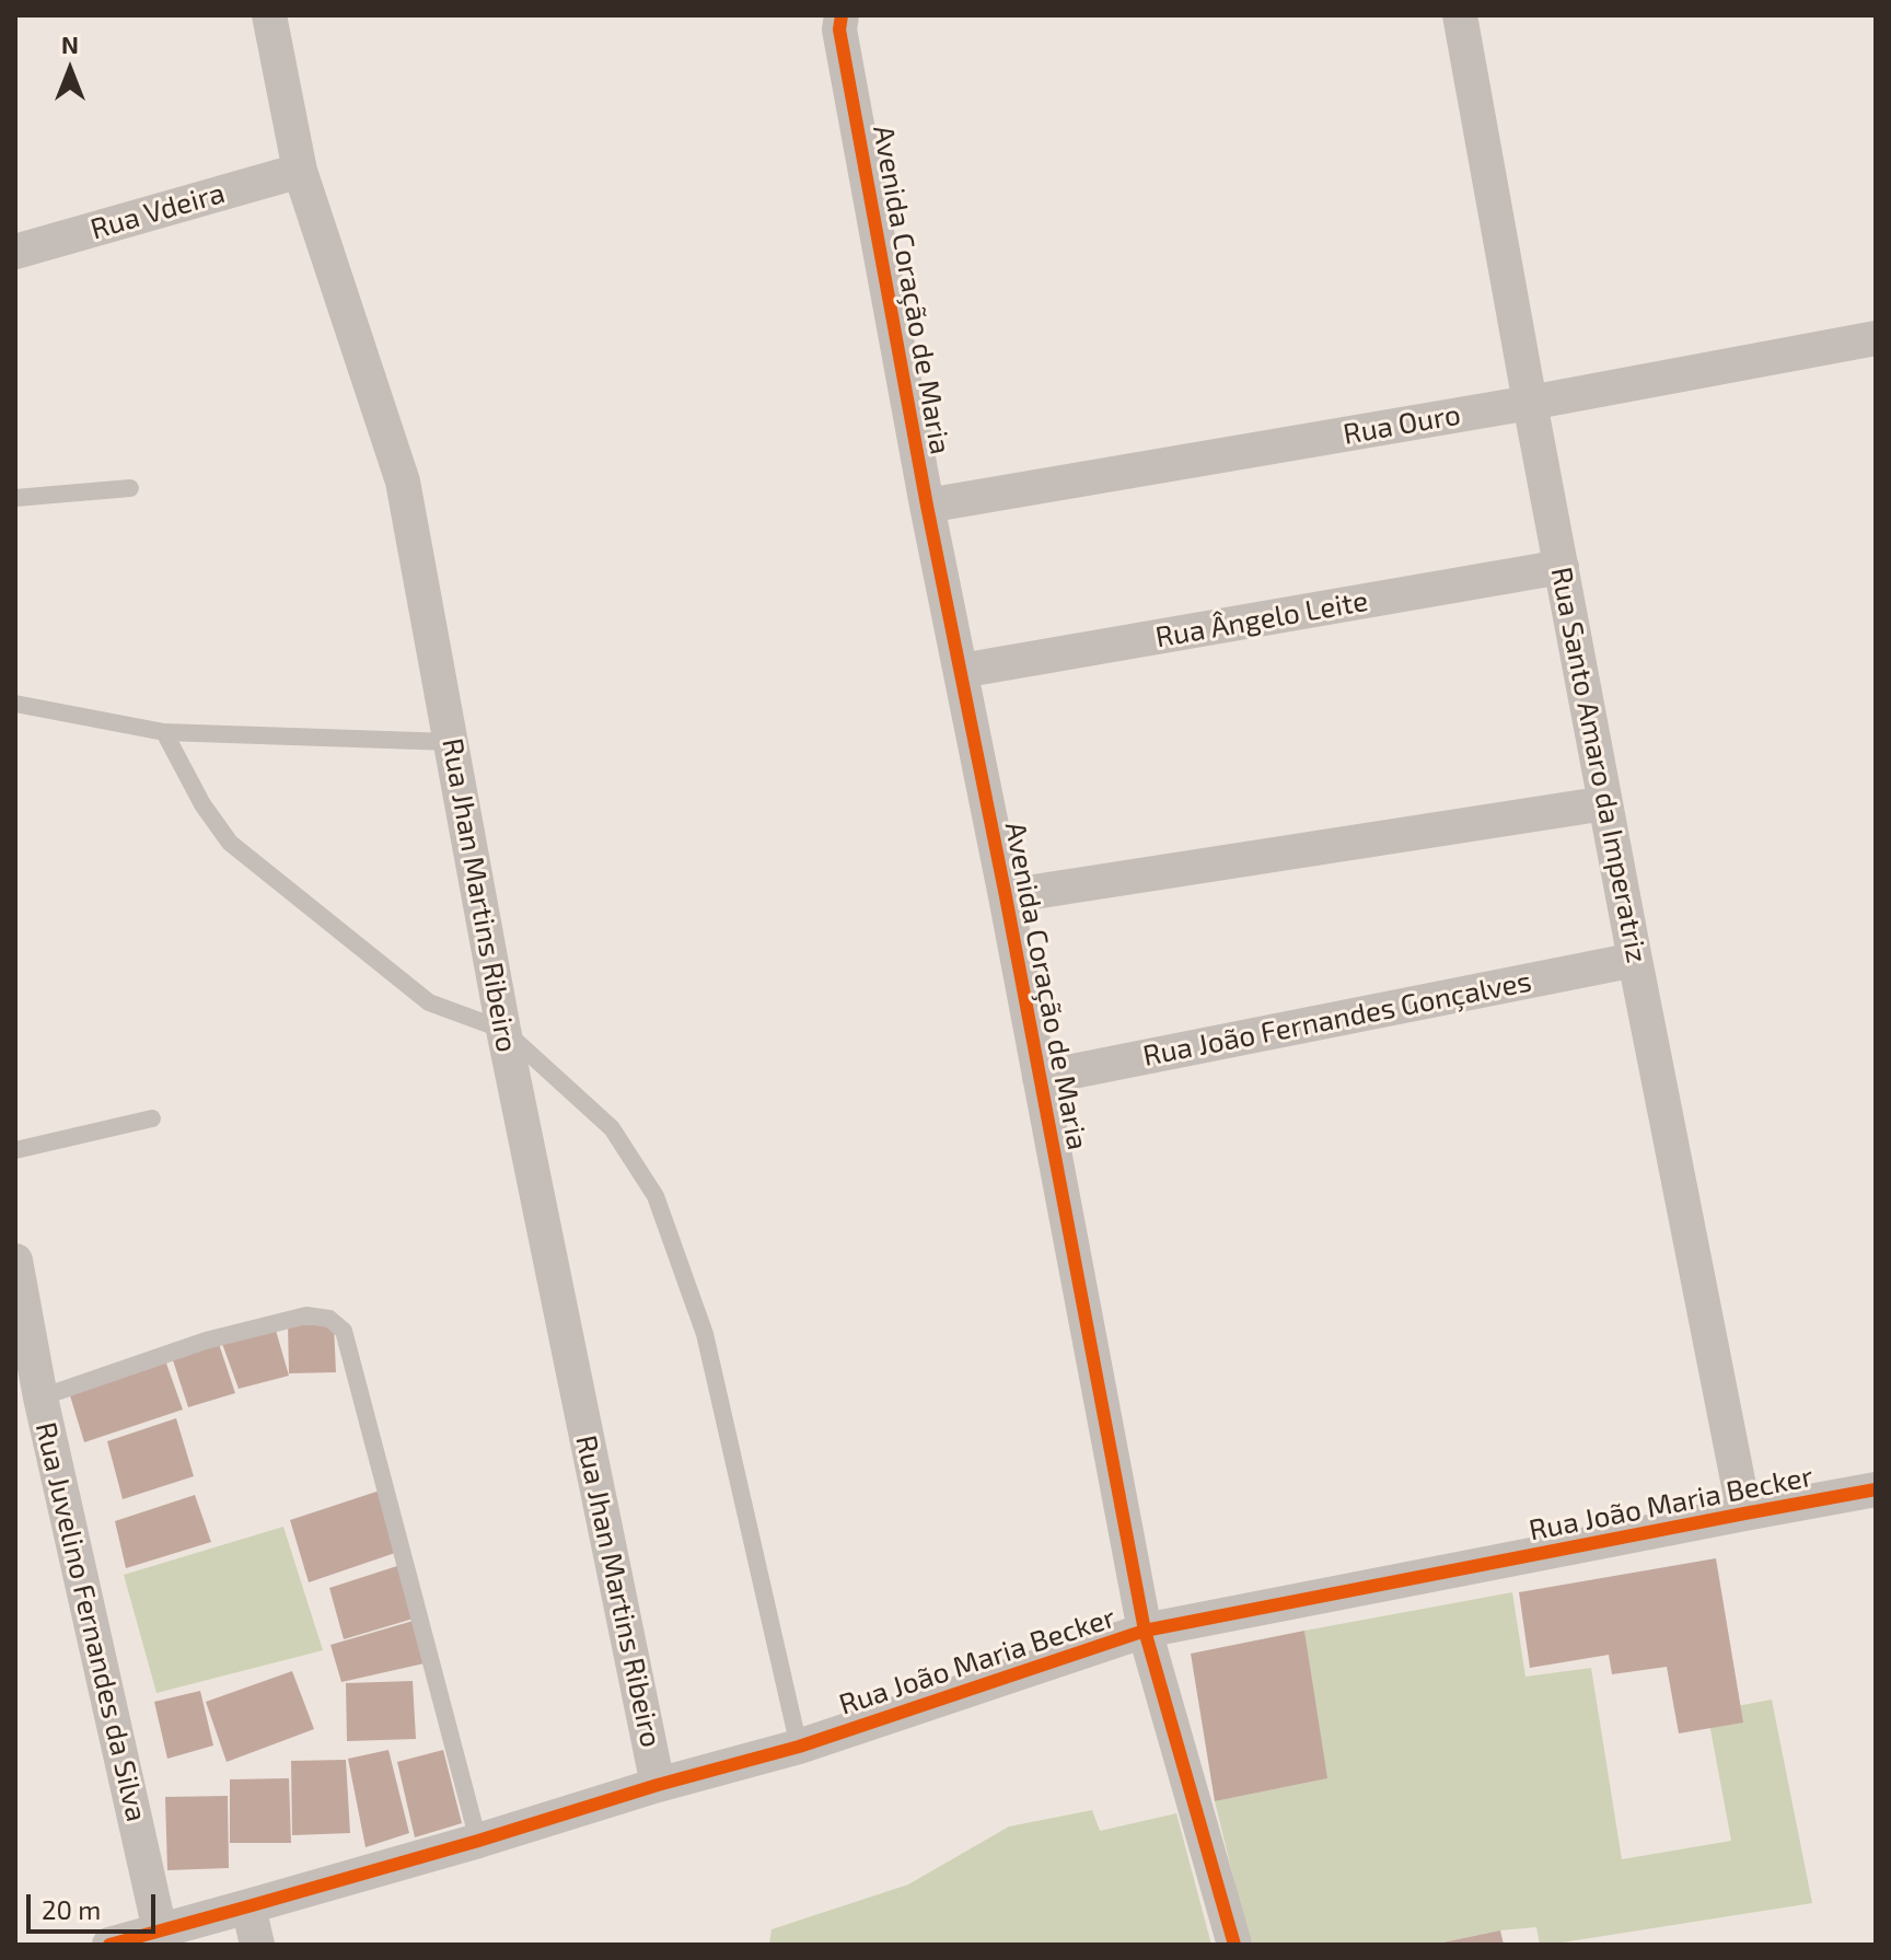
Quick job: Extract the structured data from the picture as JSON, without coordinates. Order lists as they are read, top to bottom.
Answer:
{
  "streets": {
    "street": [
      "Rua Vdeira",
      "Avenida Coração de Maria",
      "Rua Ouro",
      "Rua Ângelo Leite",
      "Rua Santo Amaro da Imperatriz",
      "Rua Jhan Martins Ribeiro",
      "Rua João Fernandes Gonçalves",
      "Rua João Maria Becker",
      "Rua Juvelino Fernandes da Silva"
    ]
  },
  "crossings": [
    ["Rua Vdeira", "Rua Jhan Martins Ribeiro"],
    ["Avenida Coração de Maria", "Rua Ouro"],
    ["Avenida Coração de Maria", "Rua Ângelo Leite"],
    ["Avenida Coração de Maria", "Rua João Fernandes Gonçalves"],
    ["Avenida Coração de Maria", "Rua João Maria Becker"],
    ["Rua Ouro", "Rua Santo Amaro da Imperatriz"],
    ["Rua Ângelo Leite", "Rua Santo Amaro da Imperatriz"],
    ["Rua Santo Amaro da Imperatriz", "Rua João Fernandes Gonçalves"],
    ["Rua Santo Amaro da Imperatriz", "Rua João Maria Becker"],
    ["Rua Jhan Martins Ribeiro", "Rua João Maria Becker"],
    ["Rua João Maria Becker", "Rua Juvelino Fernandes da Silva"]
  ],
  "scale_bar": "20 m",
  "north": "top"
}
